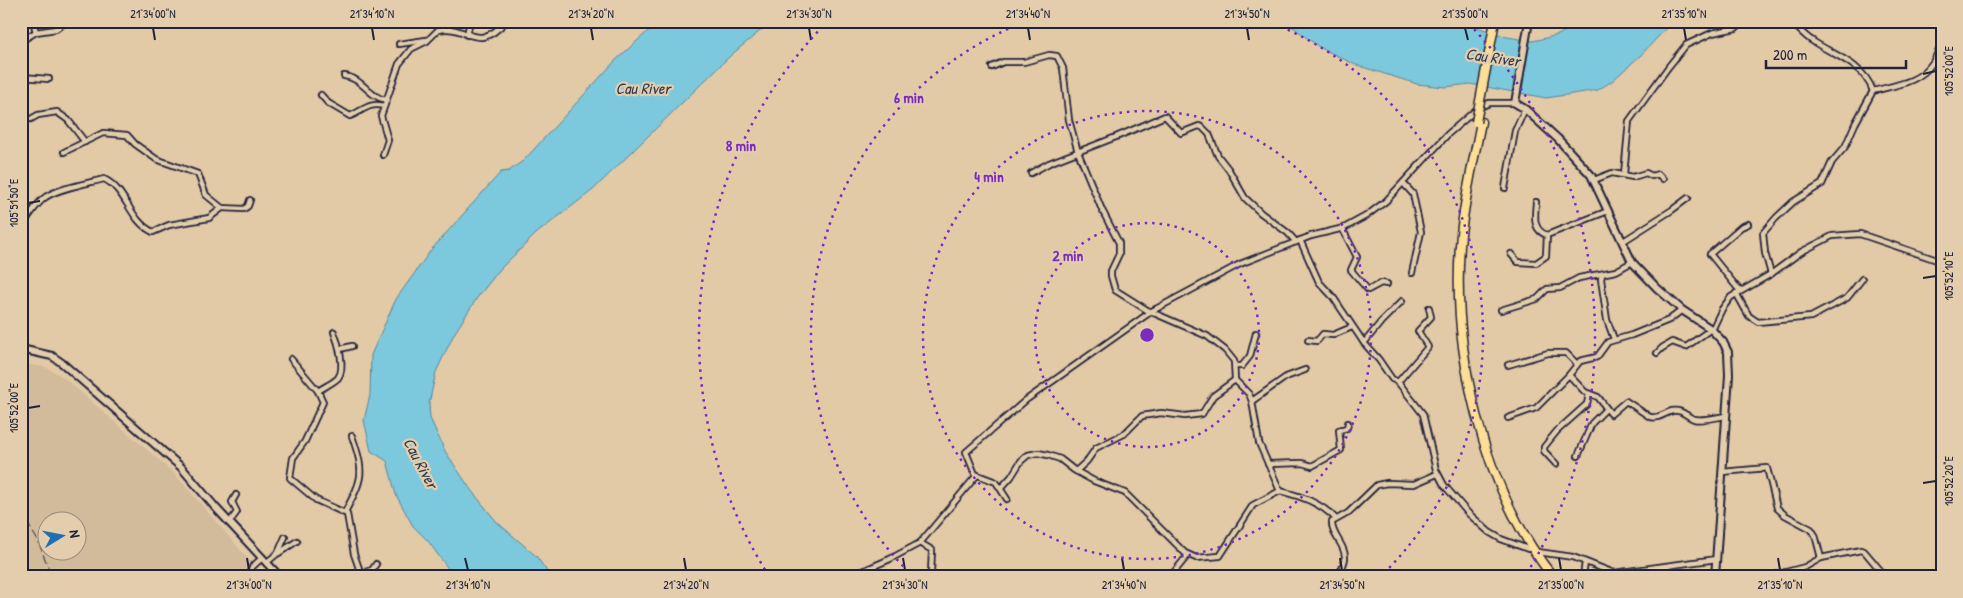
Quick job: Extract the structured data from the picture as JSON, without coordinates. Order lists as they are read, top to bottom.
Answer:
{
  "water": ["Cau River"],
  "scale_bar": "200 m",
  "north": "right",
  "coordinates": [
    "21°34'00\"N",
    "21°34'10\"N",
    "21°34'20\"N",
    "21°34'30\"N",
    "21°34'40\"N",
    "21°34'50\"N",
    "21°35'00\"N",
    "21°35'10\"N",
    "105°52'00\"E",
    "105°51'50\"E",
    "105°52'10\"E",
    "105°52'20\"E"
  ],
  "rings": [
    "6 min",
    "8 min",
    "4 min",
    "2 min"
  ]
}
